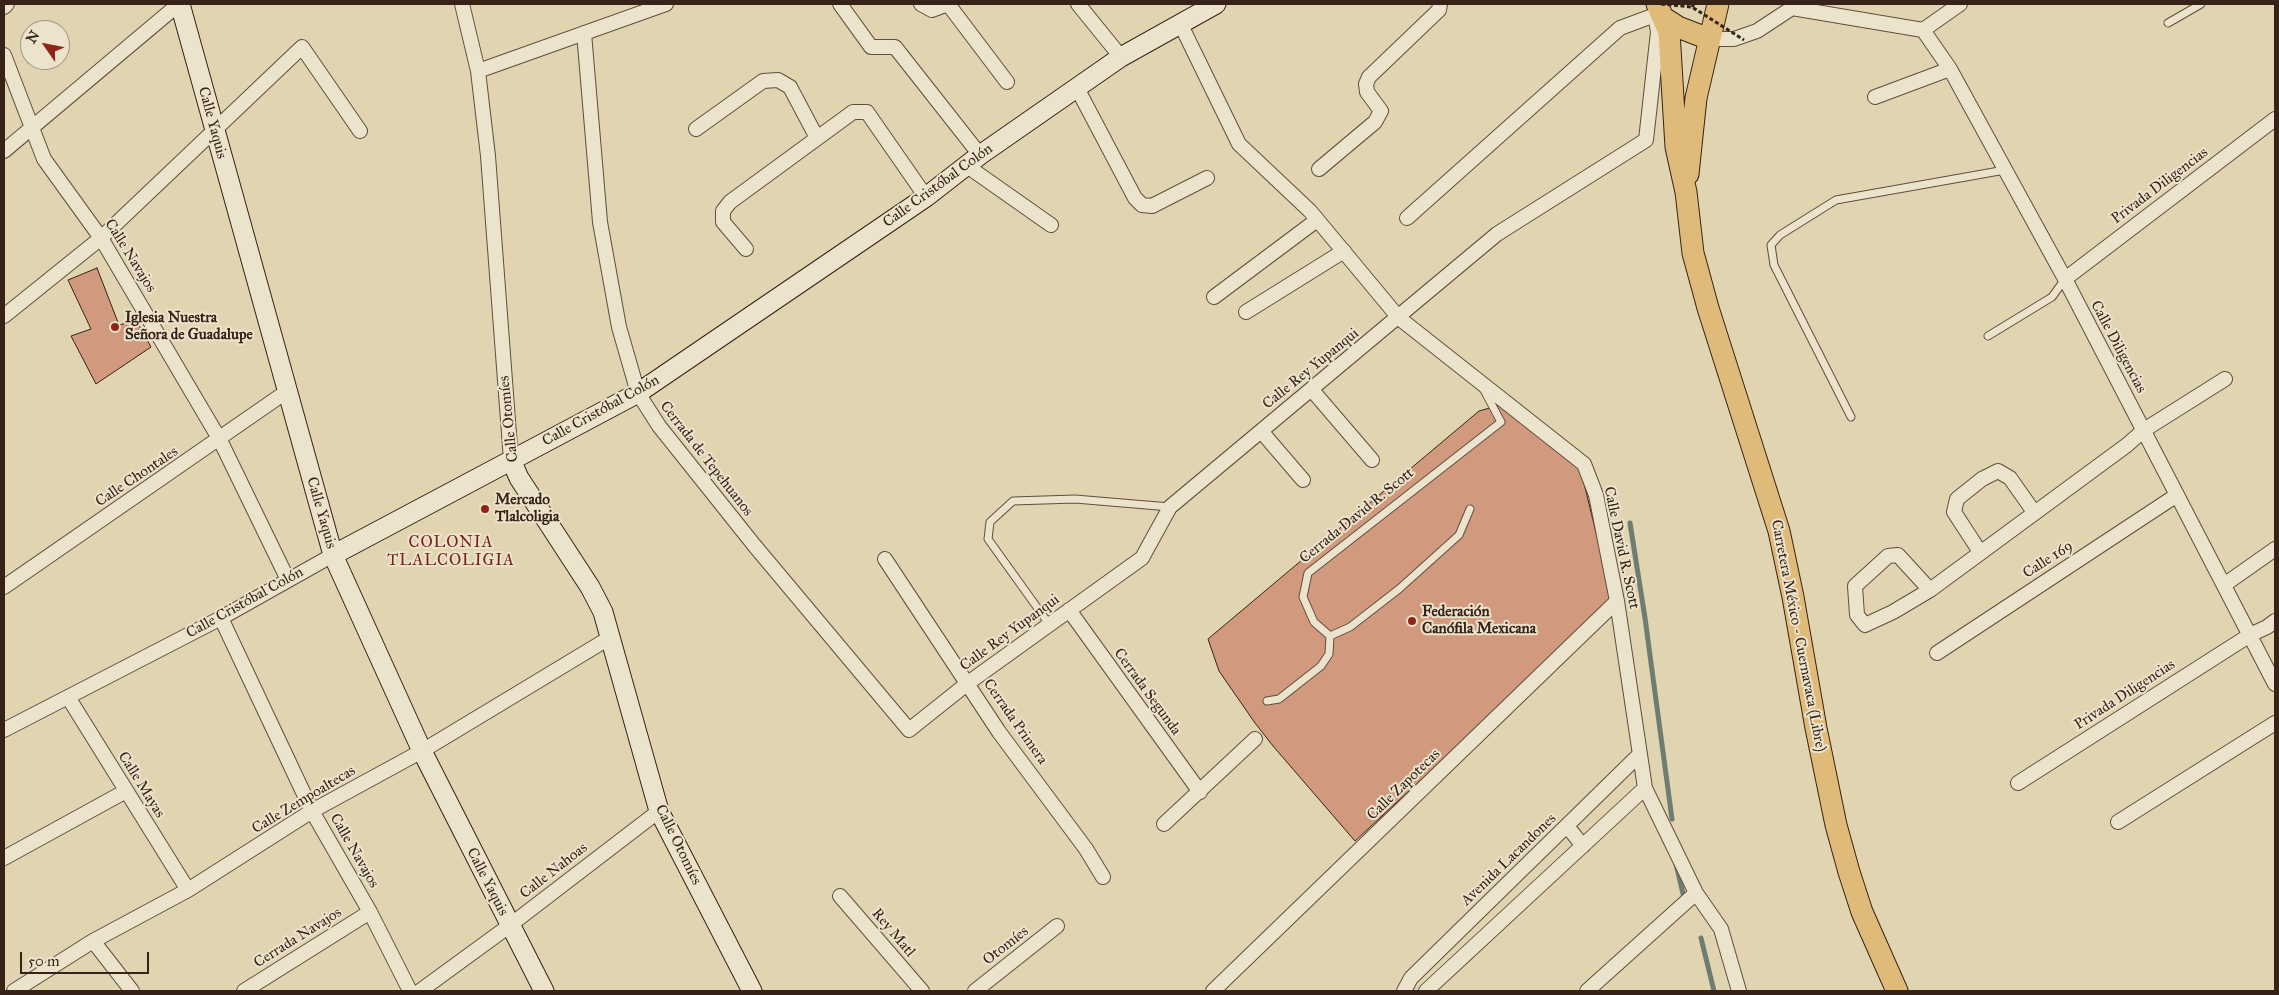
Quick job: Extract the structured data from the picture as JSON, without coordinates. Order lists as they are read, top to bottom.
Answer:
{
  "streets": {
    "main road": ["Carretera México - Cuernavaca (Libre)"],
    "street": [
      "Calle Yaquis",
      "Calle Cristóbal Colón",
      "Privada Diligencias",
      "Calle Navajos",
      "Calle Diligencias",
      "Calle Rey Yupanqui",
      "Calle Otomíes",
      "Cerrada de Tepehuanos",
      "Calle Chontales",
      "Calle David R. Scott",
      "Calle 169",
      "Cerrada Segunda",
      "Cerrada Primera",
      "Calle Mayas",
      "Calle Zapotecas",
      "Calle Zempoaltecas",
      "Avenida Lacandones",
      "Calle Nahoas",
      "Rey Matl",
      "Cerrada Navajos",
      "Otomíes"
    ],
    "lane": ["Cerrada David R. Scott"]
  },
  "crossings": [
    ["Calle Yaquis", "Calle Cristóbal Colón"],
    ["Calle Yaquis", "Calle Chontales"],
    ["Calle Yaquis", "Calle Zempoaltecas"],
    ["Calle Yaquis", "Calle Nahoas"],
    ["Calle Cristóbal Colón", "Calle Navajos"],
    ["Calle Cristóbal Colón", "Calle Otomíes"],
    ["Calle Cristóbal Colón", "Cerrada de Tepehuanos"],
    ["Calle Cristóbal Colón", "Calle David R. Scott"],
    ["Calle Cristóbal Colón", "Calle Mayas"],
    ["Privada Diligencias", "Calle Diligencias"],
    ["Calle Navajos", "Calle Chontales"],
    ["Calle Navajos", "Calle Zempoaltecas"],
    ["Calle Navajos", "Cerrada Navajos"],
    ["Calle Diligencias", "Calle 169"],
    ["Calle Rey Yupanqui", "Cerrada de Tepehuanos"],
    ["Calle Rey Yupanqui", "Calle David R. Scott"],
    ["Calle Rey Yupanqui", "Carretera México - Cuernavaca (Libre)"],
    ["Calle Rey Yupanqui", "Cerrada Segunda"],
    ["Calle Rey Yupanqui", "Cerrada Primera"],
    ["Calle Otomíes", "Calle Zempoaltecas"],
    ["Calle Otomíes", "Calle Nahoas"],
    ["Cerrada David R. Scott", "Calle David R. Scott"],
    ["Calle David R. Scott", "Calle Zapotecas"],
    ["Calle David R. Scott", "Avenida Lacandones"],
    ["Calle Mayas", "Calle Zempoaltecas"]
  ],
  "districts": ["COLONIA TLALCOLIGIA"],
  "places": ["Iglesia Nuestra Señora de Guadalupe", "Mercado Tlalcoligia", "Federación Canófila Mexicana"],
  "scale_bar": "50 m",
  "north": "top left"
}
